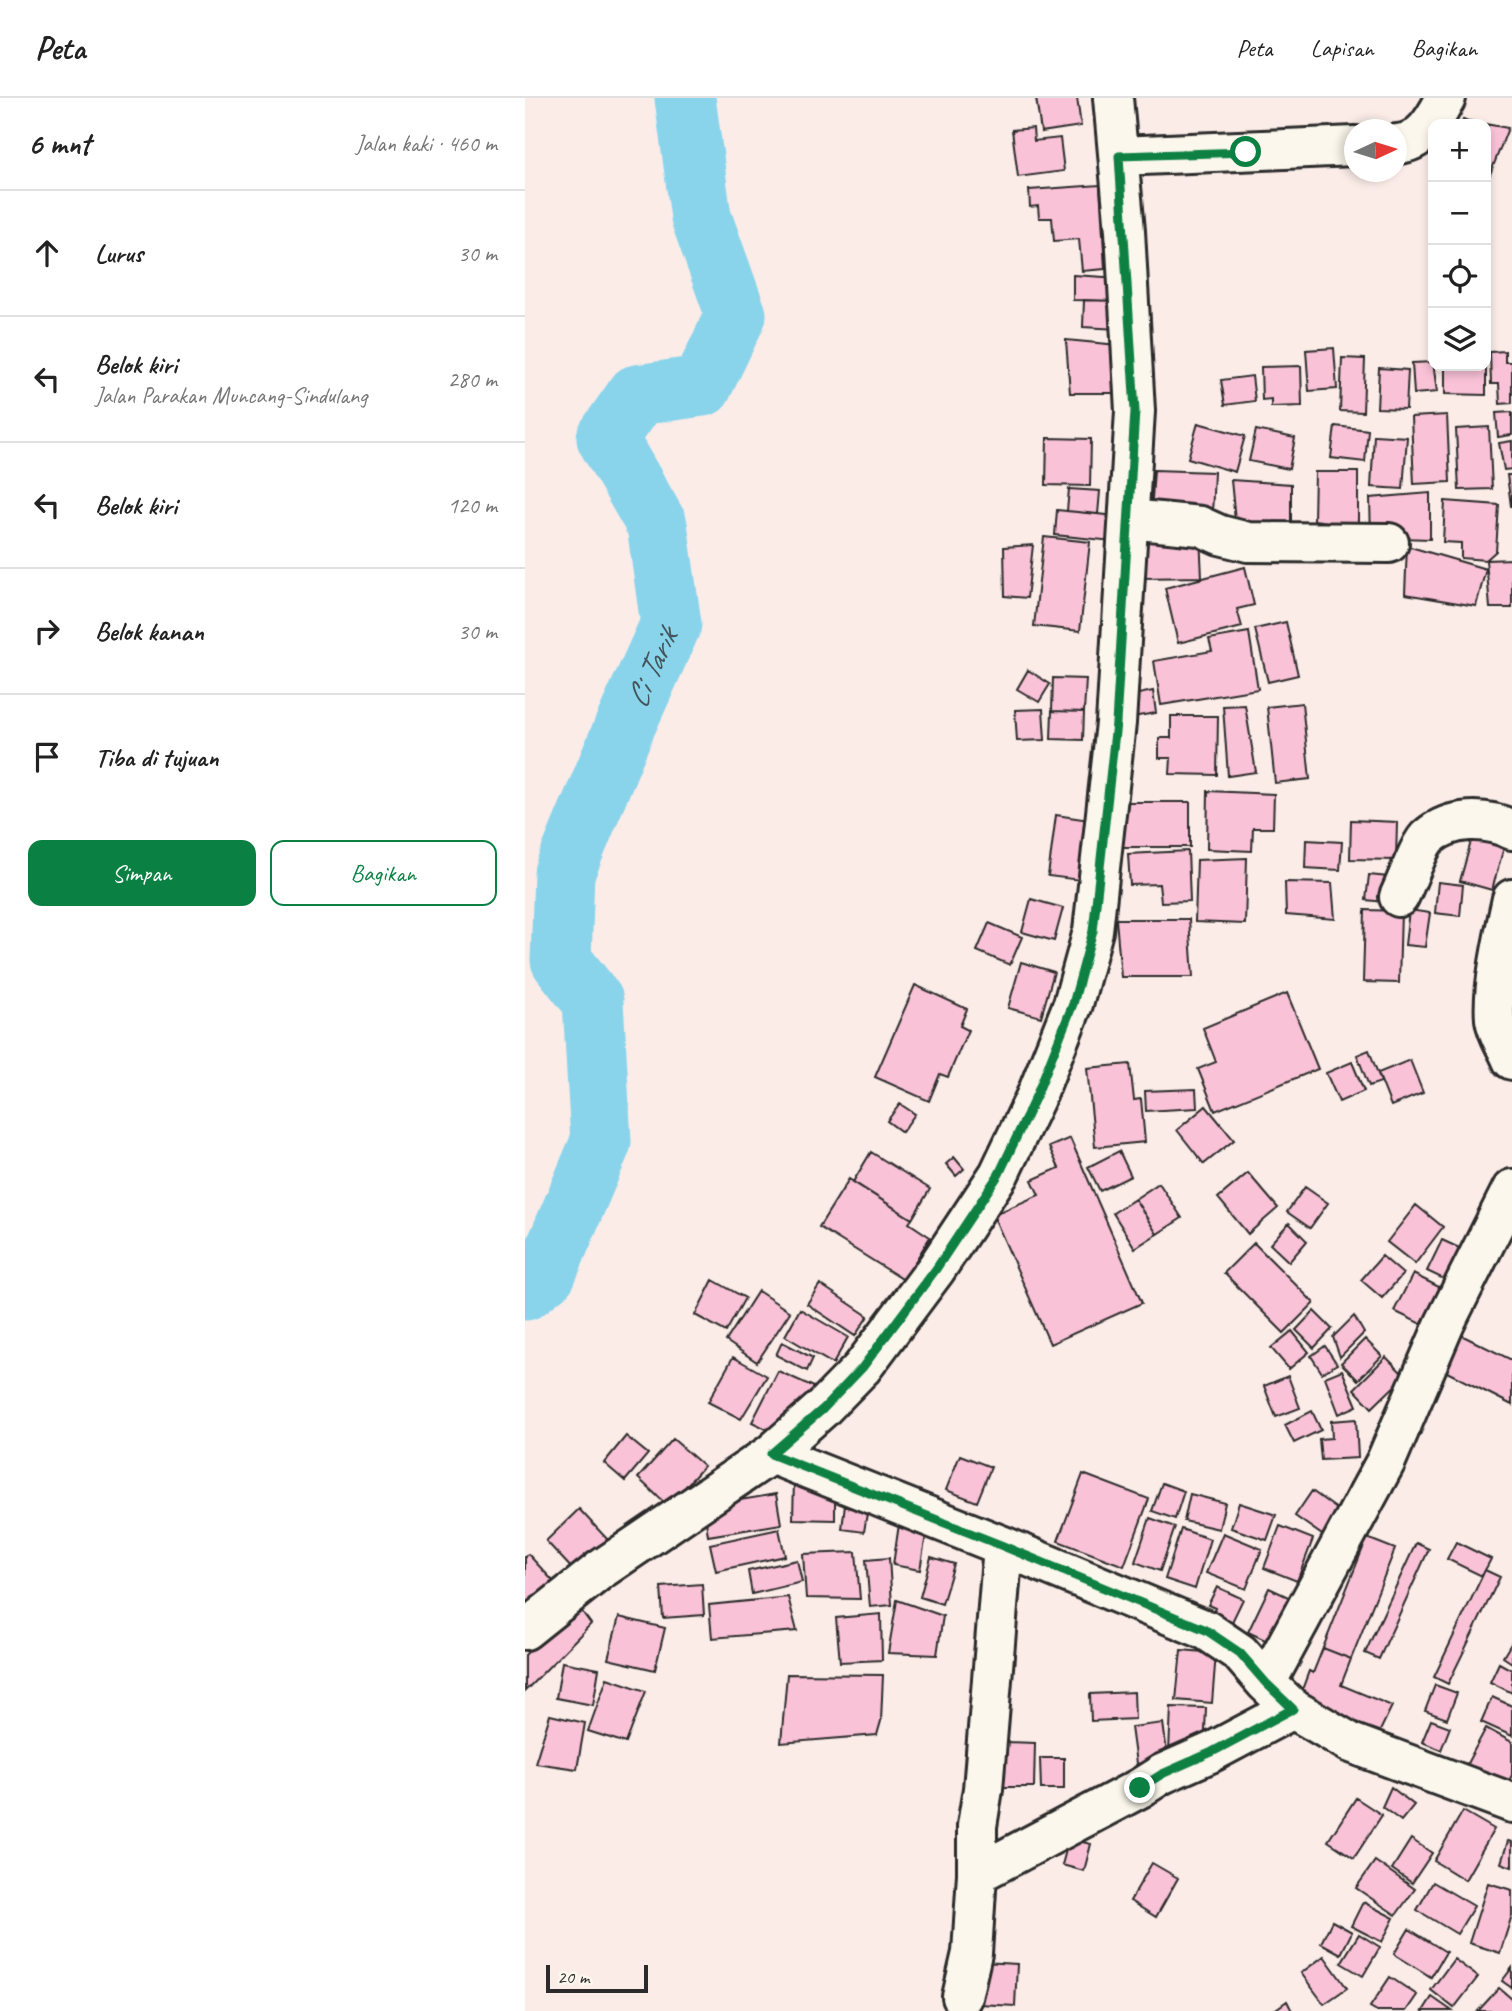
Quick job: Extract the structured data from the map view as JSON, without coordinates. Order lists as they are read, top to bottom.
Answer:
{
  "water": ["Ci Tarik"],
  "scale_bar": "20 m",
  "north": "right",
  "page": {
    "header": "Peta",
    "nav": ["Peta", "Lapisan", "Bagikan"],
    "heading": ["6 mnt", "Jalan kaki · 460 m"],
    "map_buttons": ["+", "−"],
    "list": [
      ["Lurus", "30 m"],
      ["Belok kiri", "Jalan Parakan Muncang-Sindulang", "280 m"],
      ["Belok kiri", "120 m"],
      ["Belok kanan", "30 m"],
      "Tiba di tujuan"
    ],
    "buttons": ["Simpan", "Bagikan"],
    "scale": "20 m"
  }
}
